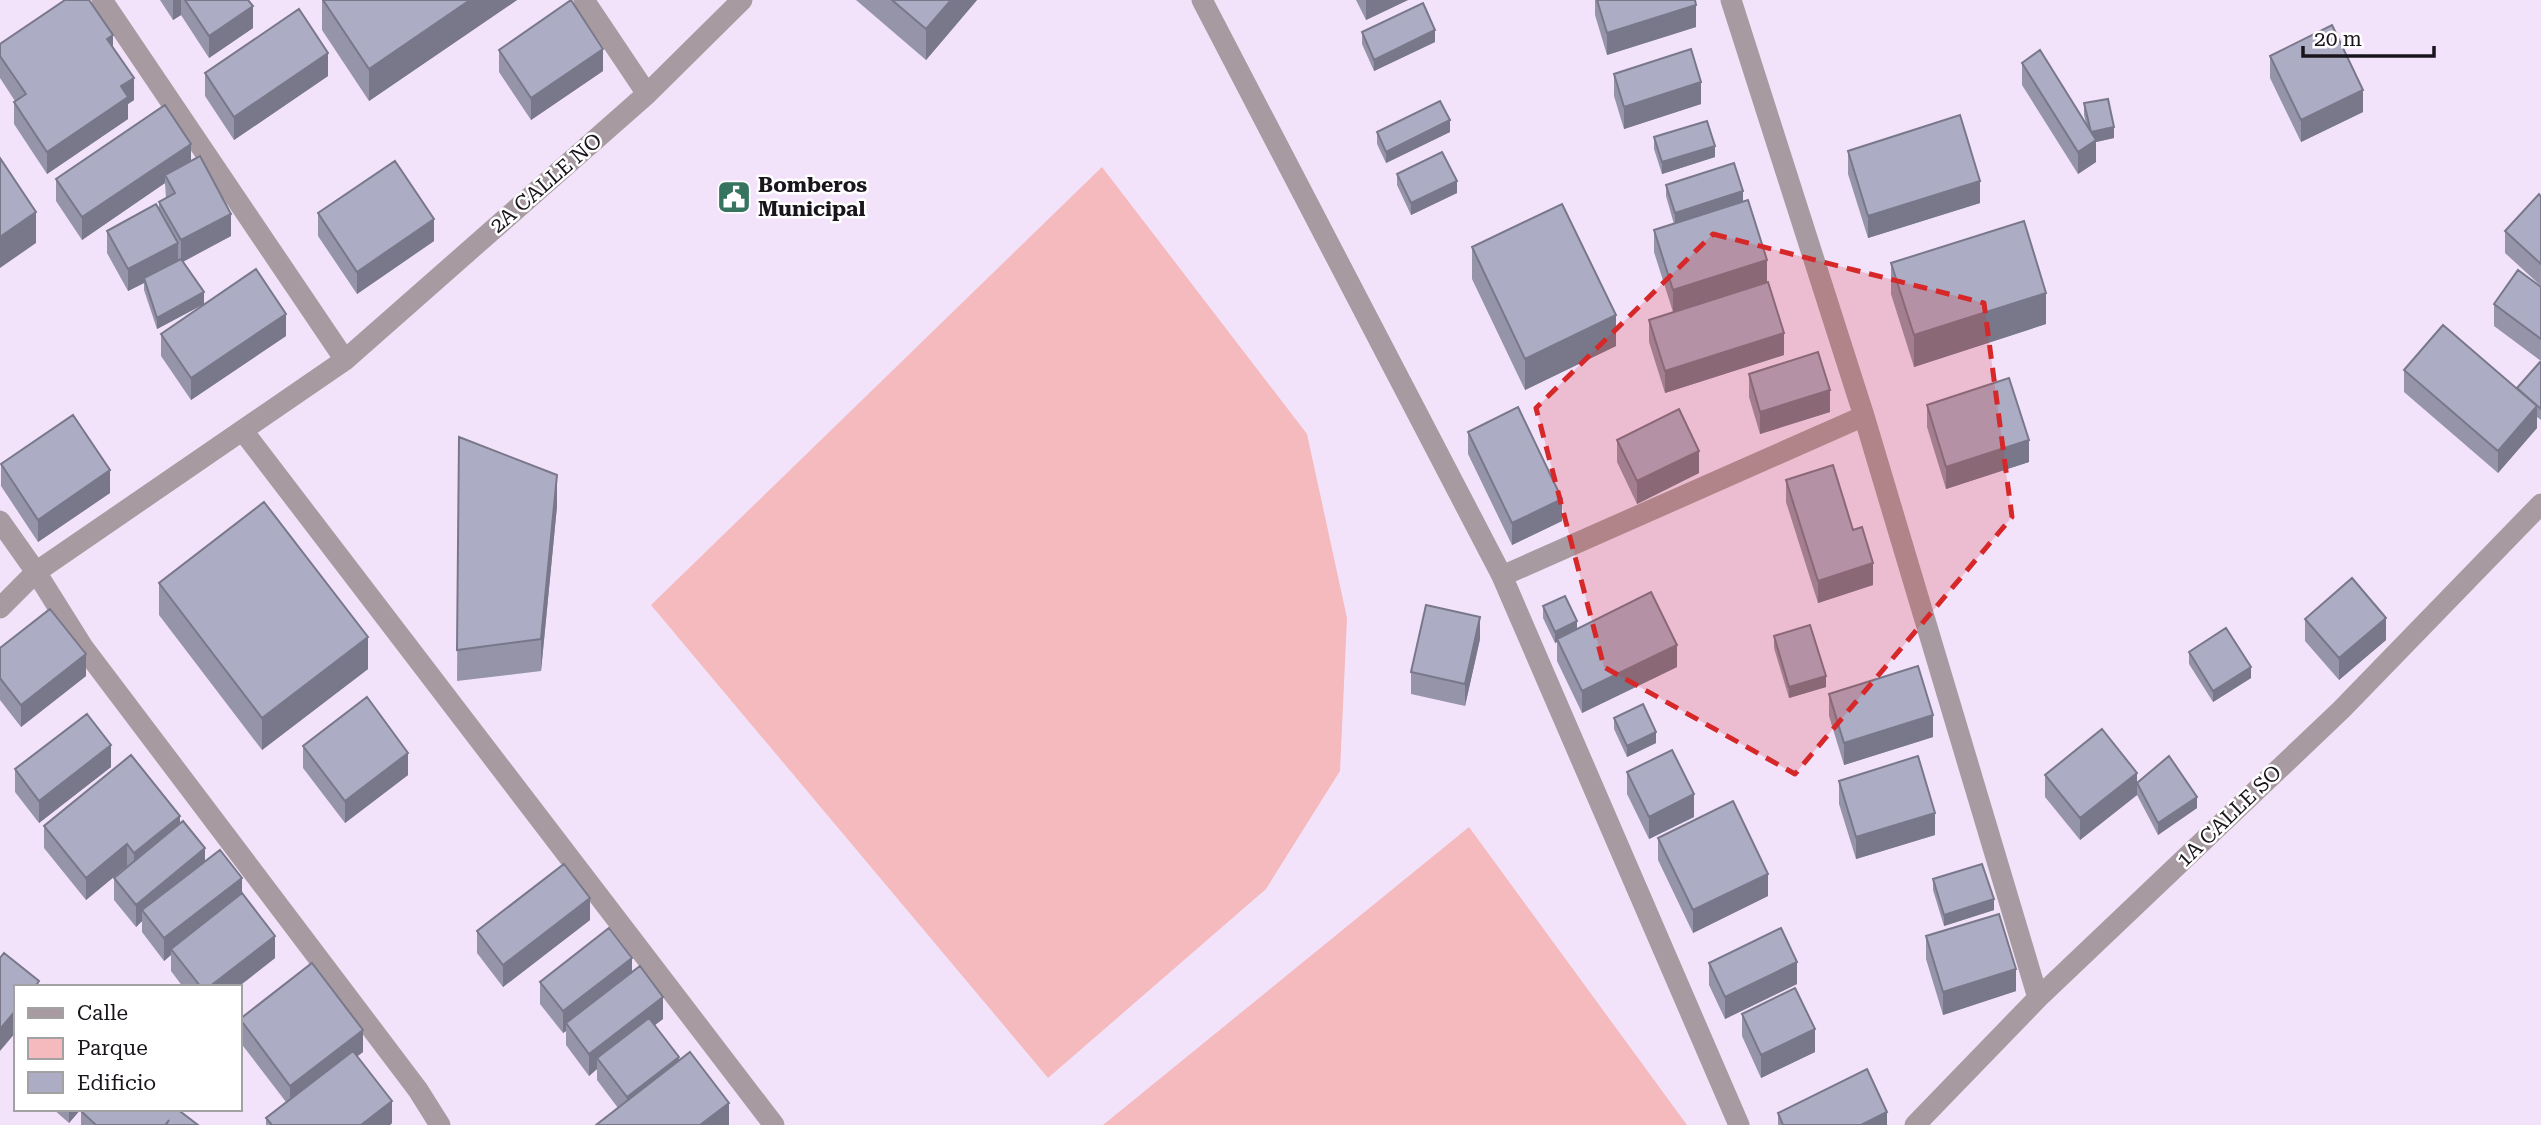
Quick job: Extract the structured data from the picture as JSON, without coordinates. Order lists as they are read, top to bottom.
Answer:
{
  "streets": {
    "street": ["2A CALLE NO", "1A CALLE SO"]
  },
  "places": {
    "public building": ["Bomberos Municipal"]
  },
  "legend": ["Calle", "Parque", "Edificio"],
  "scale_bar": "20 m"
}
